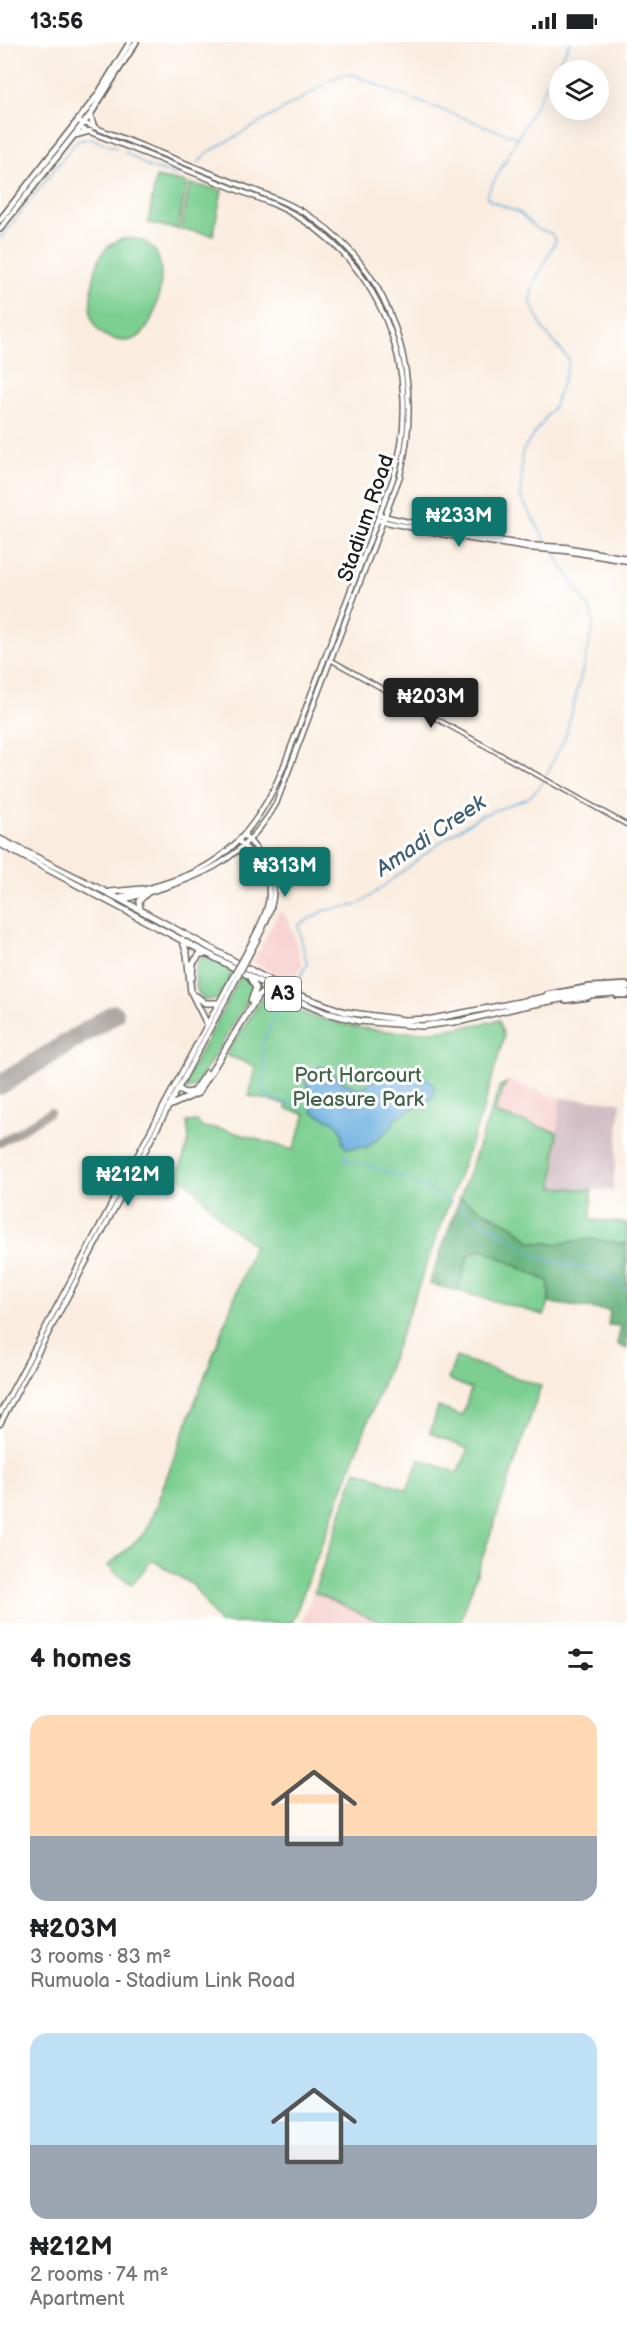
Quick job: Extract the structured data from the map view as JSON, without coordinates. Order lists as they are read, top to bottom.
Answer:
{
  "streets": {
    "highway": ["A3"],
    "main road": ["Stadium Road"]
  },
  "crossings": [
    ["Stadium Road", "A3"]
  ],
  "water": ["Amadi Creek"],
  "parks": ["Port Harcourt Pleasure Park"],
  "page": {
    "status": "13:56",
    "price": [
      "₦233M",
      "₦203M",
      "₦313M",
      "₦212M"
    ],
    "heading": "4 homes",
    "list": [
      {
        "name": "₦203M",
        "note": "3 rooms · 83 m² · Rumuola - Stadium Link Road"
      },
      {
        "name": "₦212M",
        "note": "2 rooms · 74 m² · Apartment"
      }
    ]
  }
}
